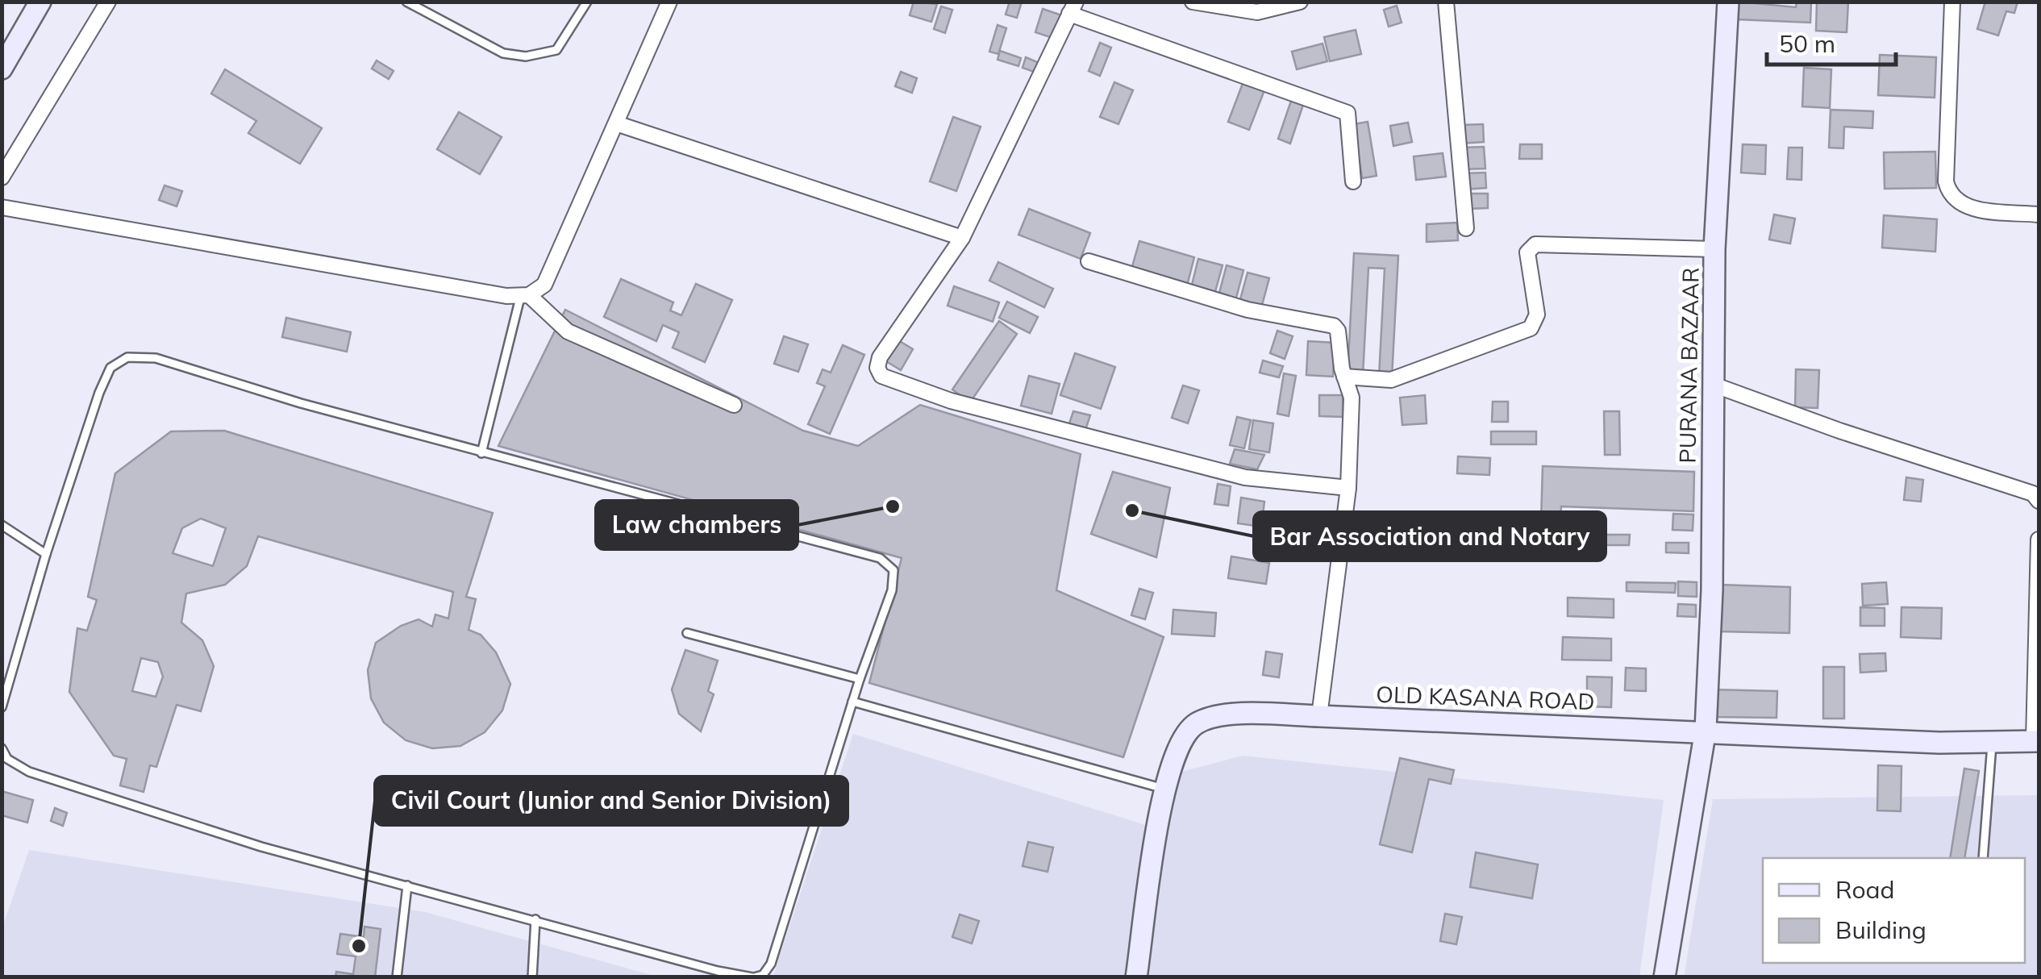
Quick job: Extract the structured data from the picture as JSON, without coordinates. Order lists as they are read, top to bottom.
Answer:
{
  "streets": {
    "street": ["PURANA BAZAAR", "OLD KASANA ROAD"]
  },
  "crossings": [
    ["PURANA BAZAAR", "OLD KASANA ROAD"]
  ],
  "places": ["Law chambers", "Bar Association and Notary", "Civil Court (Junior and Senior Division)"],
  "legend": ["Road", "Building"],
  "scale_bar": "50 m"
}
